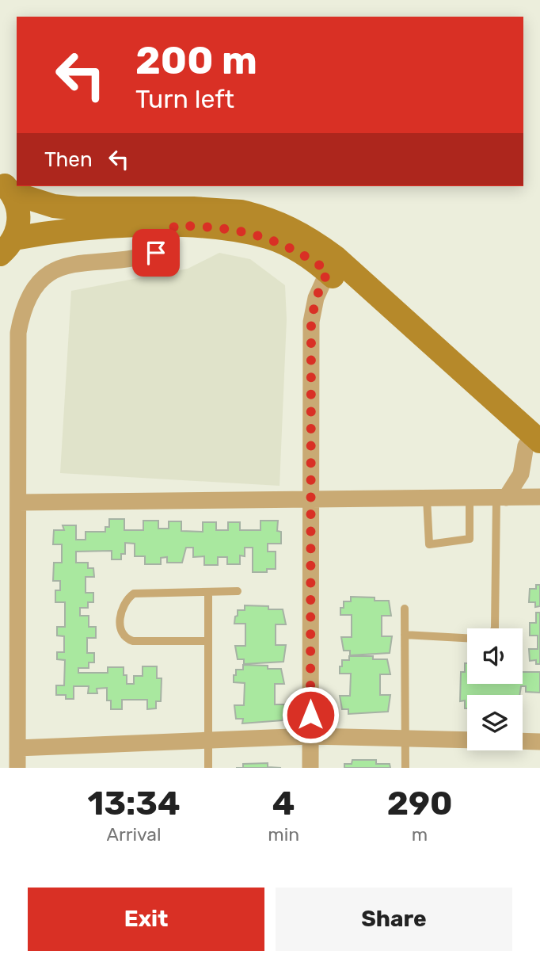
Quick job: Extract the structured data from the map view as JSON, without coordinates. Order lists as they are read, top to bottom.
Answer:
{
  "page": {
    "turn": ["200 m", "Turn left"],
    "then": "Then",
    "eta": [
      "13:34",
      "Arrival",
      "4",
      "min",
      "290",
      "m"
    ],
    "buttons": ["Exit", "Share"]
  }
}
